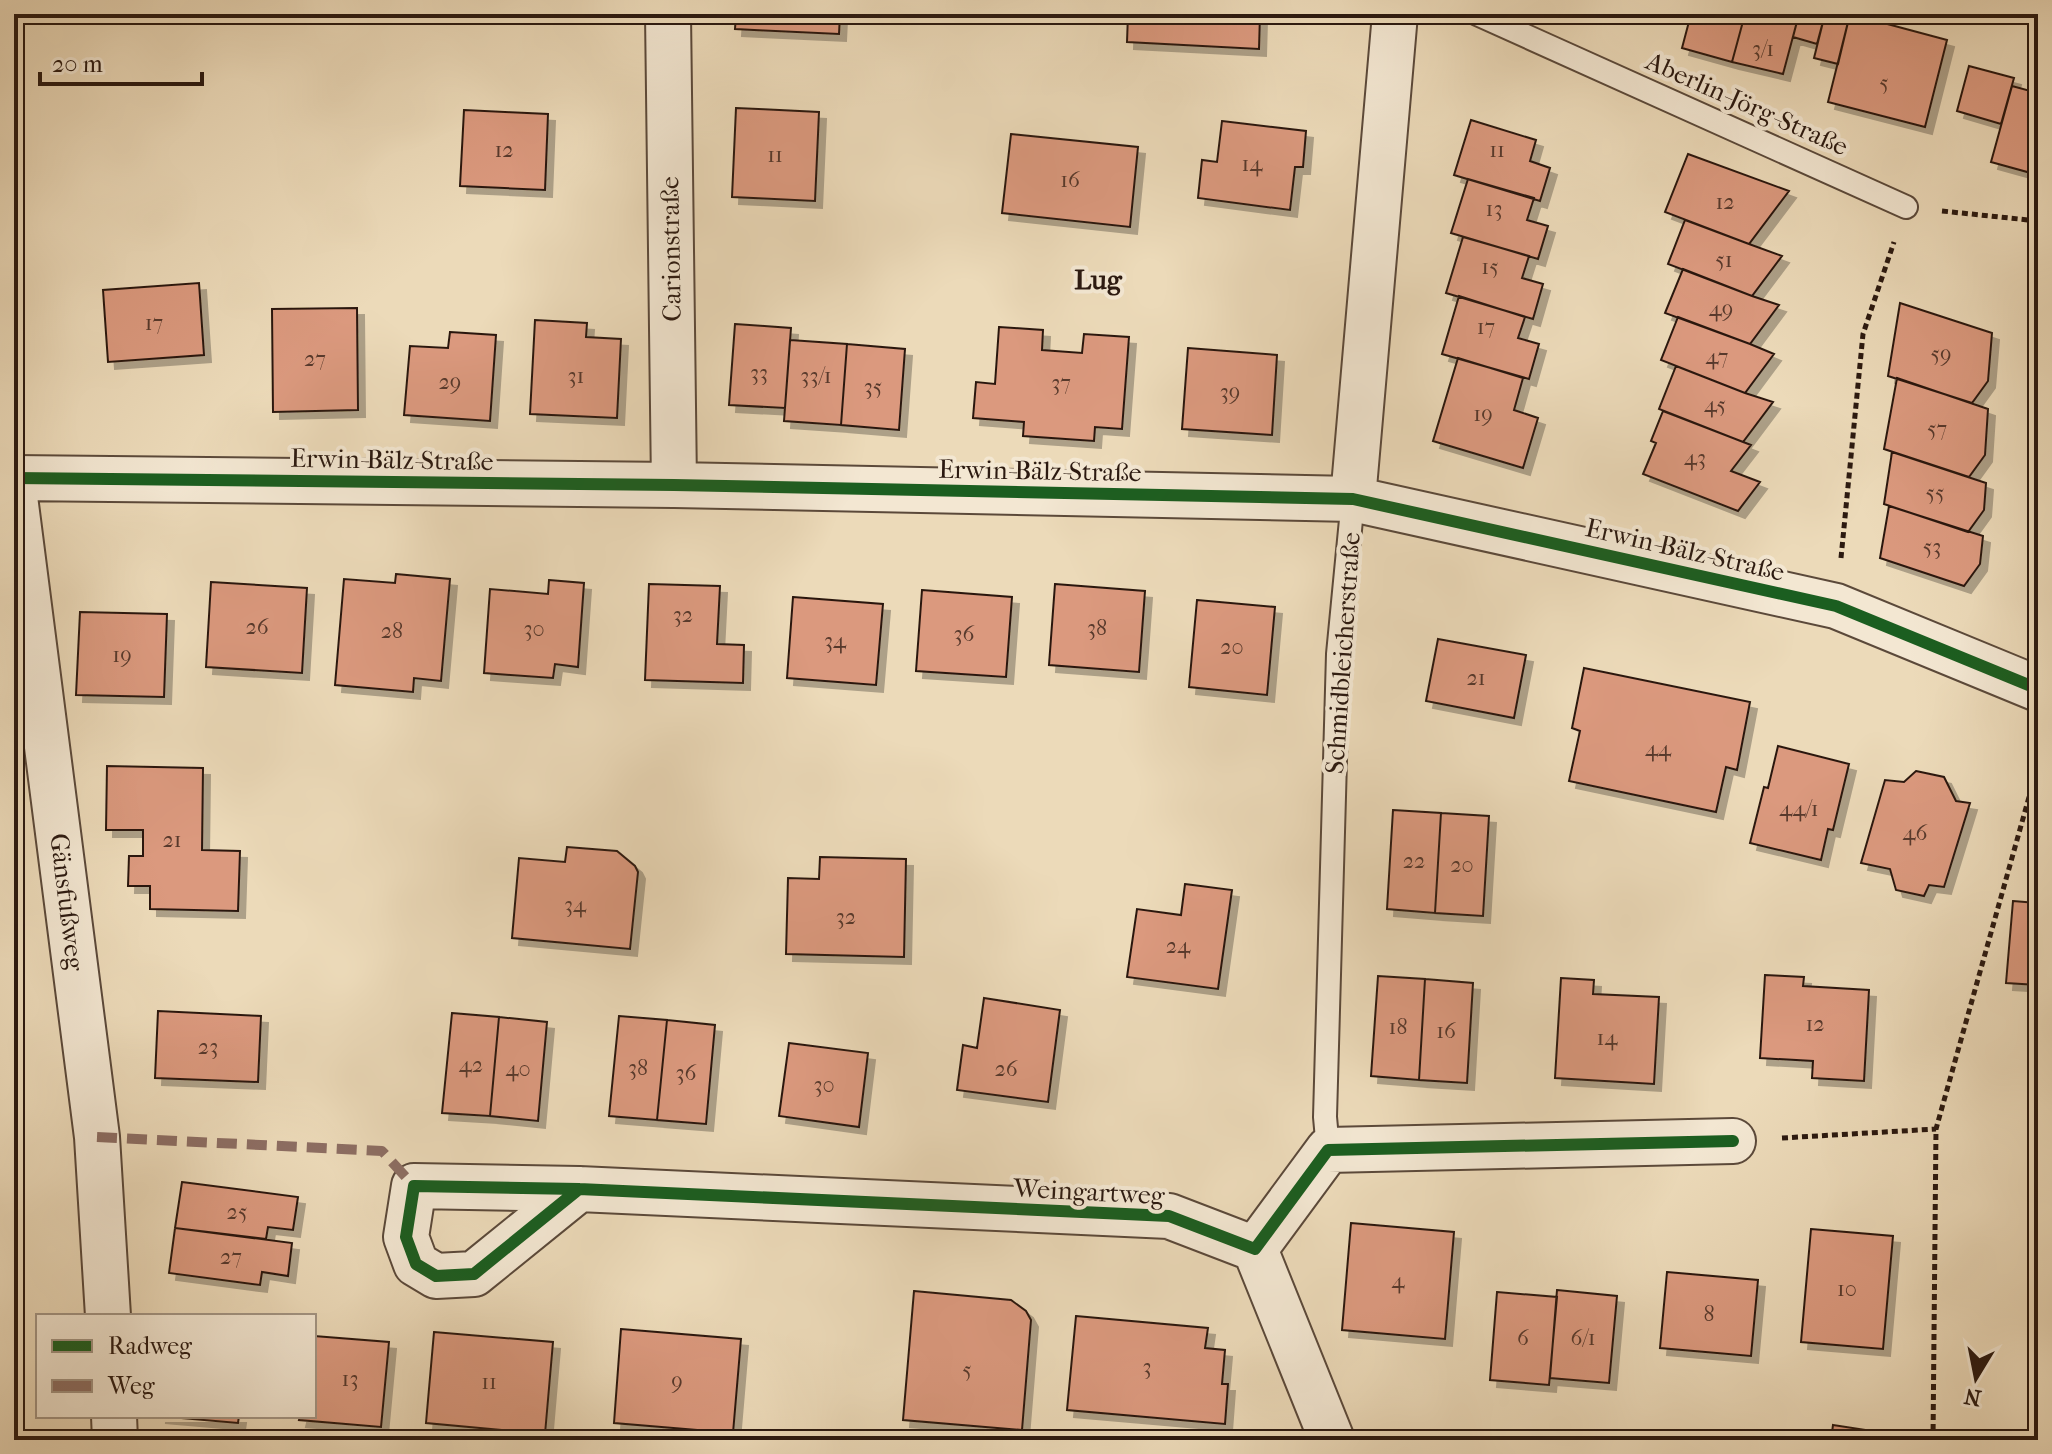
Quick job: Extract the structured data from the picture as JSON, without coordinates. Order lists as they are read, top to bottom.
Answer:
{
  "streets": {
    "street": [
      "Carionstraße",
      "Erwin-Bälz-Straße",
      "Schmidbleicherstraße",
      "Gänsfußweg",
      "Weingartweg"
    ],
    "lane": ["Aberlin-Jörg-Straße"]
  },
  "crossings": [
    ["Carionstraße", "Erwin-Bälz-Straße"],
    ["Erwin-Bälz-Straße", "Schmidbleicherstraße"]
  ],
  "districts": ["Lug"],
  "house_numbers": [
    "3/1",
    "5",
    "12",
    "11",
    "11",
    "14",
    "16",
    "12",
    "13",
    "51",
    "15",
    "49",
    "17",
    "17",
    "59",
    "47",
    "27",
    "33",
    "31",
    "33/1",
    "29",
    "37",
    "35",
    "39",
    "45",
    "19",
    "57",
    "43",
    "55",
    "53",
    "32",
    "26",
    "38",
    "30",
    "28",
    "36",
    "34",
    "20",
    "19",
    "21",
    "44",
    "44/1",
    "46",
    "21",
    "22",
    "20",
    "34",
    "32",
    "24",
    "12",
    "18",
    "16",
    "14",
    "23",
    "42",
    "38",
    "40",
    "26",
    "36",
    "30",
    "25",
    "27",
    "4",
    "10",
    "8",
    "6",
    "6/1",
    "3",
    "5",
    "13",
    "9",
    "11"
  ],
  "legend": ["Radweg", "Weg"],
  "scale_bar": "20 m",
  "north": "bottom"
}
